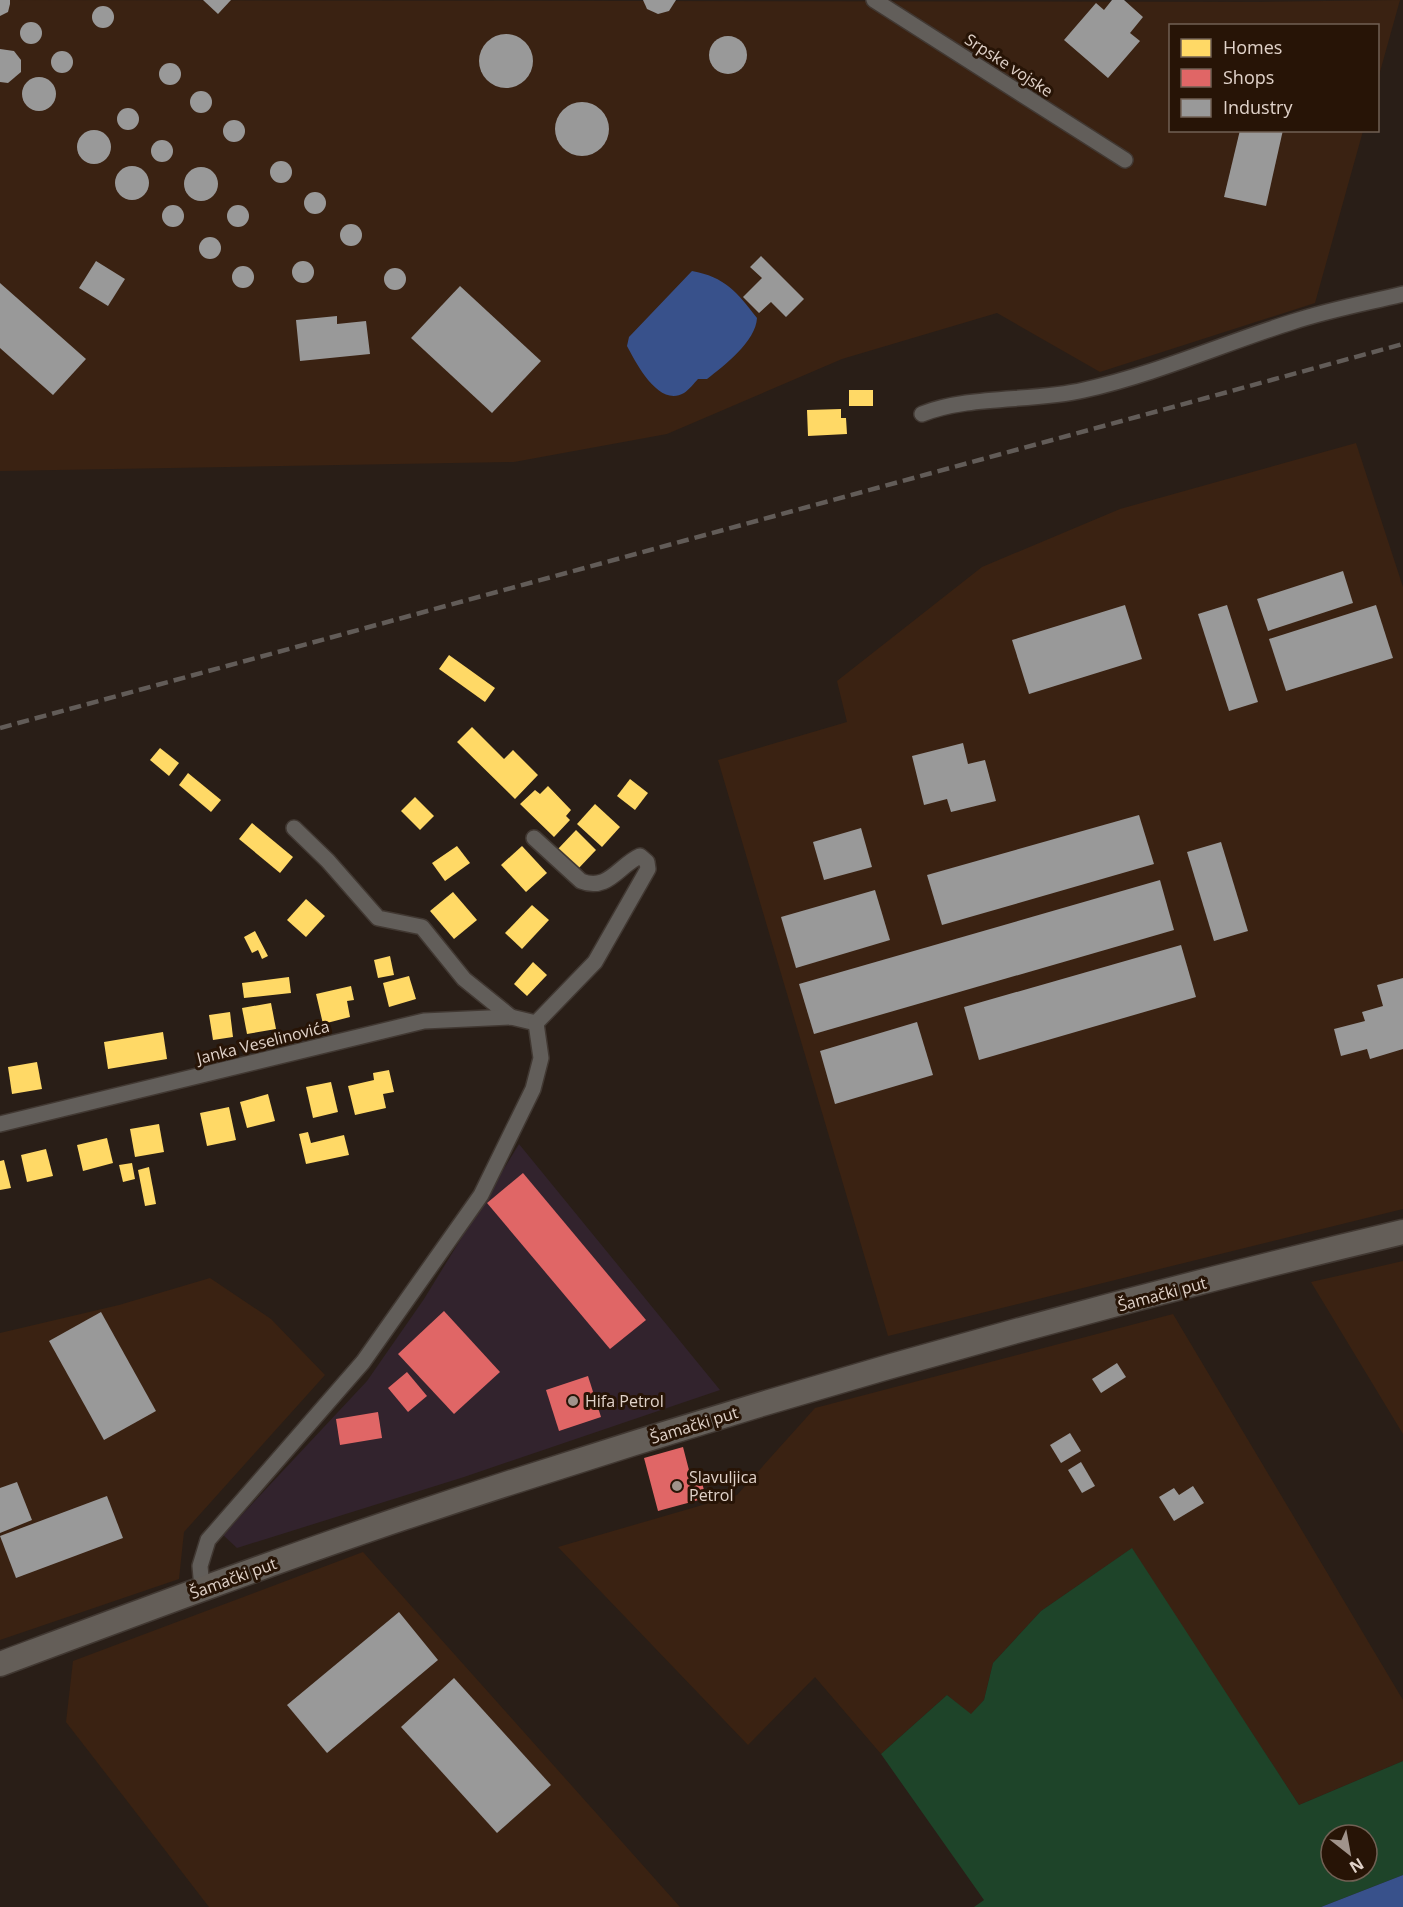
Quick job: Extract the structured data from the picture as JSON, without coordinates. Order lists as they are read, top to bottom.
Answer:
{
  "streets": {
    "main road": ["Šamački put"],
    "street": ["Srpske vojske", "Janka Veselinovića"]
  },
  "places": ["Hifa Petrol", "Slavuljica Petrol"],
  "legend": ["Homes", "Shops", "Industry"],
  "north": "bottom right"
}
